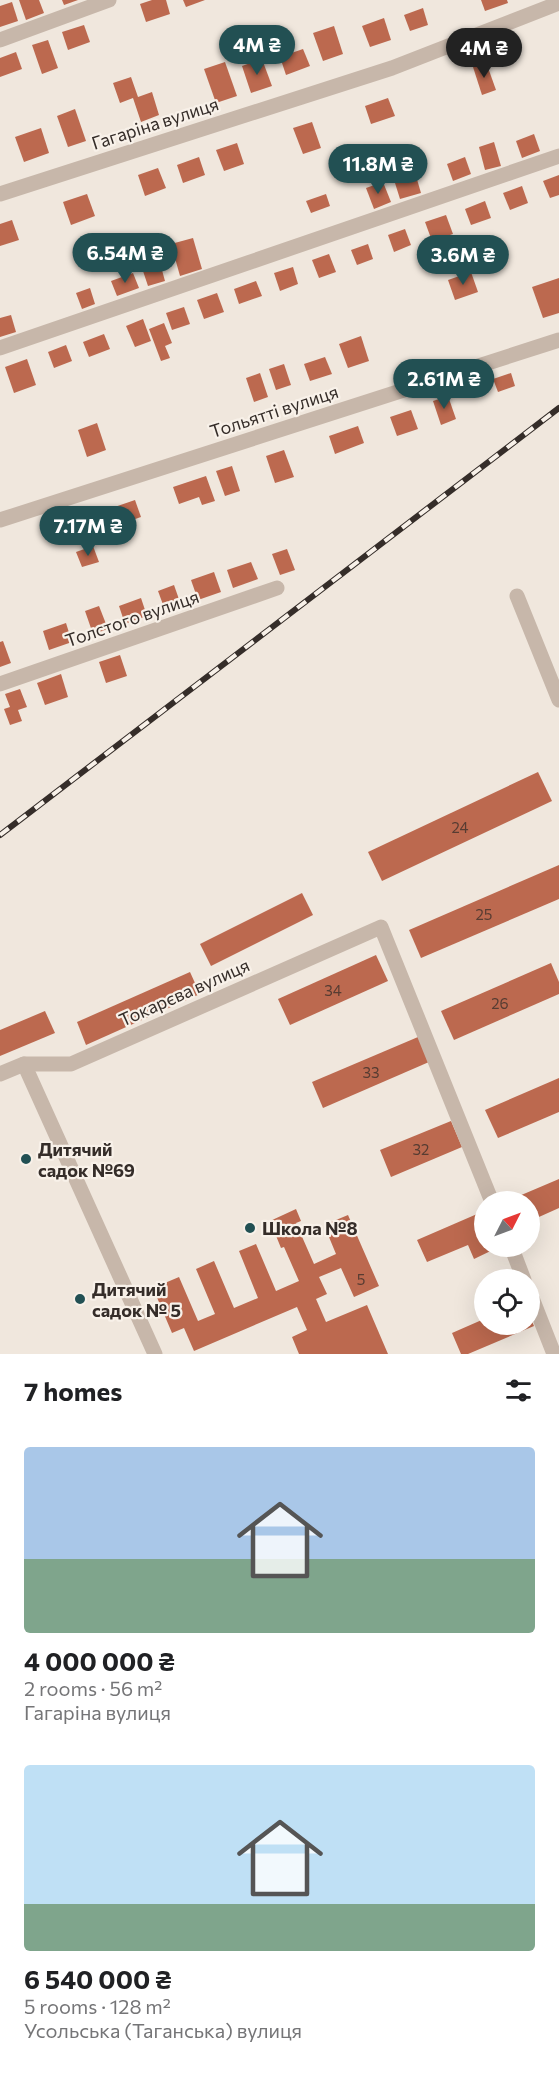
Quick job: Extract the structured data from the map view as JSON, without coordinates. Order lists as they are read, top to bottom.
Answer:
{
  "streets": {
    "street": [
      "Гагаріна вулиця",
      "Тольятті вулиця",
      "Толстого вулиця",
      "Токарєва вулиця"
    ]
  },
  "places": ["Дитячий садок №69", "Школа №8", "Дитячий садок № 5"],
  "house_numbers": [
    "24",
    "25",
    "34",
    "26",
    "33",
    "32",
    "5"
  ],
  "north": "top right",
  "page": {
    "price": [
      "4M ₴",
      "4M ₴",
      "11.8M ₴",
      "6.54M ₴",
      "3.6M ₴",
      "2.61M ₴",
      "7.17M ₴"
    ],
    "heading": "7 homes",
    "list": [
      {
        "name": "4 000 000 ₴",
        "note": "2 rooms · 56 m² · Гагаріна вулиця"
      },
      {
        "name": "6 540 000 ₴",
        "note": "5 rooms · 128 m² · Усольська (Таганська) вулиця"
      }
    ]
  }
}
